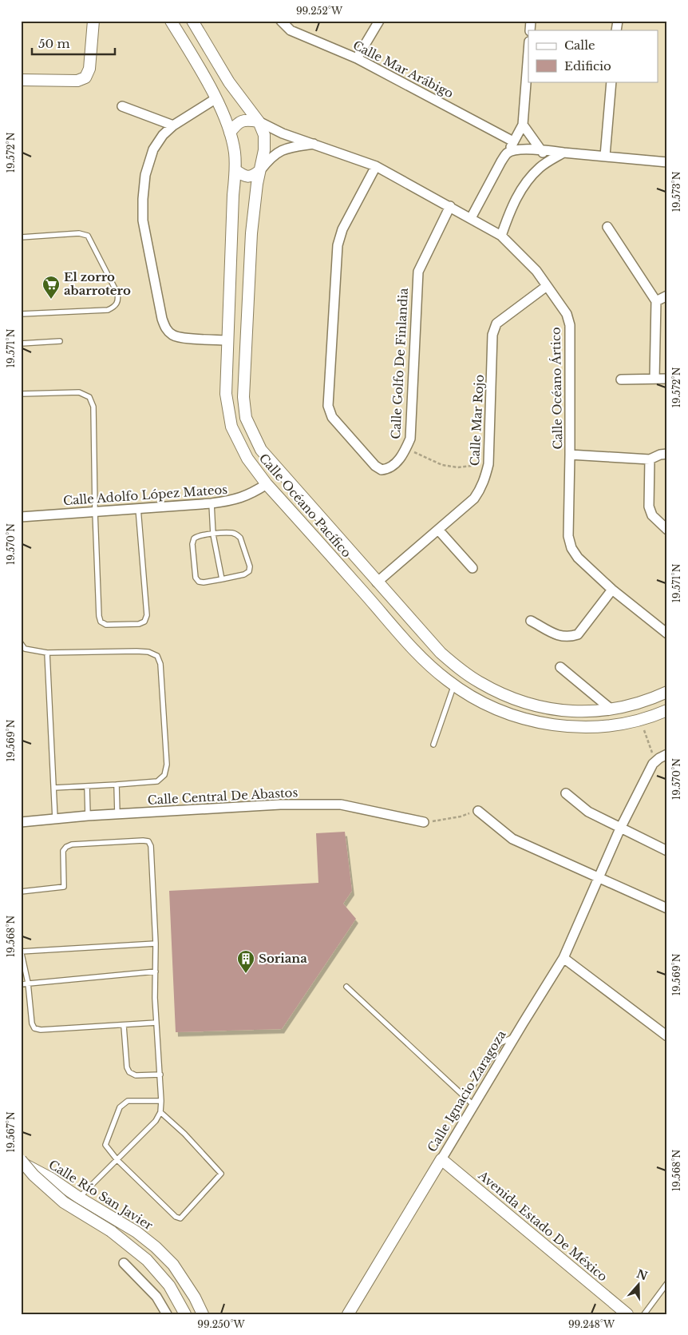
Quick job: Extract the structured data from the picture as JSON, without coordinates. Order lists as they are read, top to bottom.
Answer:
{
  "streets": {
    "street": [
      "Calle Mar Arábigo",
      "Calle Golfo De Finlandia",
      "Calle Océano Ártico",
      "Calle Mar Rojo",
      "Calle Adolfo López Mateos",
      "Calle Océano Pacífico",
      "Calle Central De Abastos",
      "Calle Ignacio Zaragoza",
      "Calle Río San Javier",
      "Avenida Estado De México"
    ]
  },
  "crossings": [
    ["Calle Golfo De Finlandia", "Calle Océano Ártico"],
    ["Calle Océano Ártico", "Calle Mar Rojo"],
    ["Calle Océano Ártico", "Calle Océano Pacífico"],
    ["Calle Mar Rojo", "Calle Océano Pacífico"],
    ["Calle Adolfo López Mateos", "Calle Océano Pacífico"],
    ["Calle Ignacio Zaragoza", "Avenida Estado De México"]
  ],
  "places": {
    "supermarket": ["El zorro abarrotero"],
    "building": ["Soriana"]
  },
  "legend": ["Calle", "Edificio"],
  "scale_bar": "50 m",
  "north": "top",
  "coordinates": [
    "99.252°W",
    "19.572°N",
    "19.573°N",
    "19.571°N",
    "19.570°N",
    "19.569°N",
    "19.568°N",
    "19.567°N",
    "99.250°W",
    "99.248°W"
  ]
}
